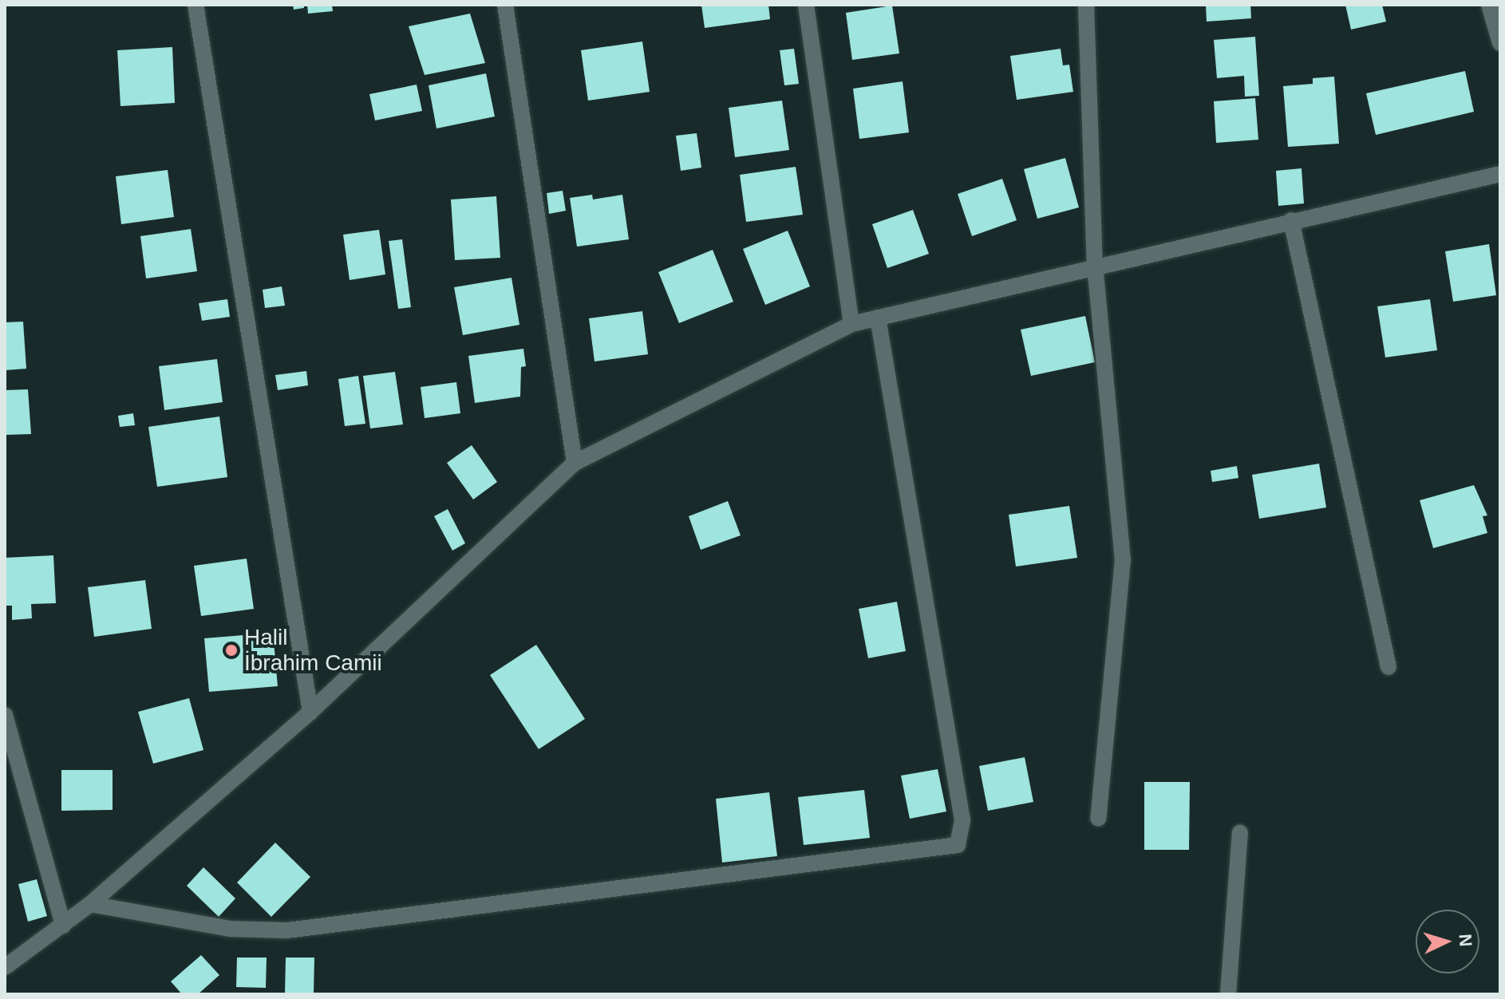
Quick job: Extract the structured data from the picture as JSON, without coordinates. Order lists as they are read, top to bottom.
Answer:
{
  "places": ["Halil İbrahim Camii"],
  "north": "right"
}
